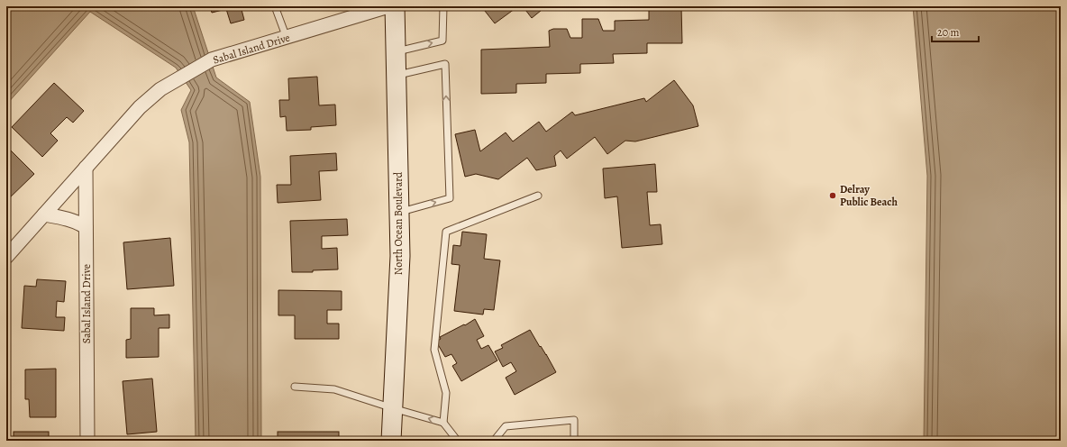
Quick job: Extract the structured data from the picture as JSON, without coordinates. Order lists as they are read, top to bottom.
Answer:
{
  "streets": {
    "main road": ["North Ocean Boulevard"],
    "street": ["Sabal Island Drive"]
  },
  "places": ["Delray Public Beach"],
  "scale_bar": "20 m"
}
